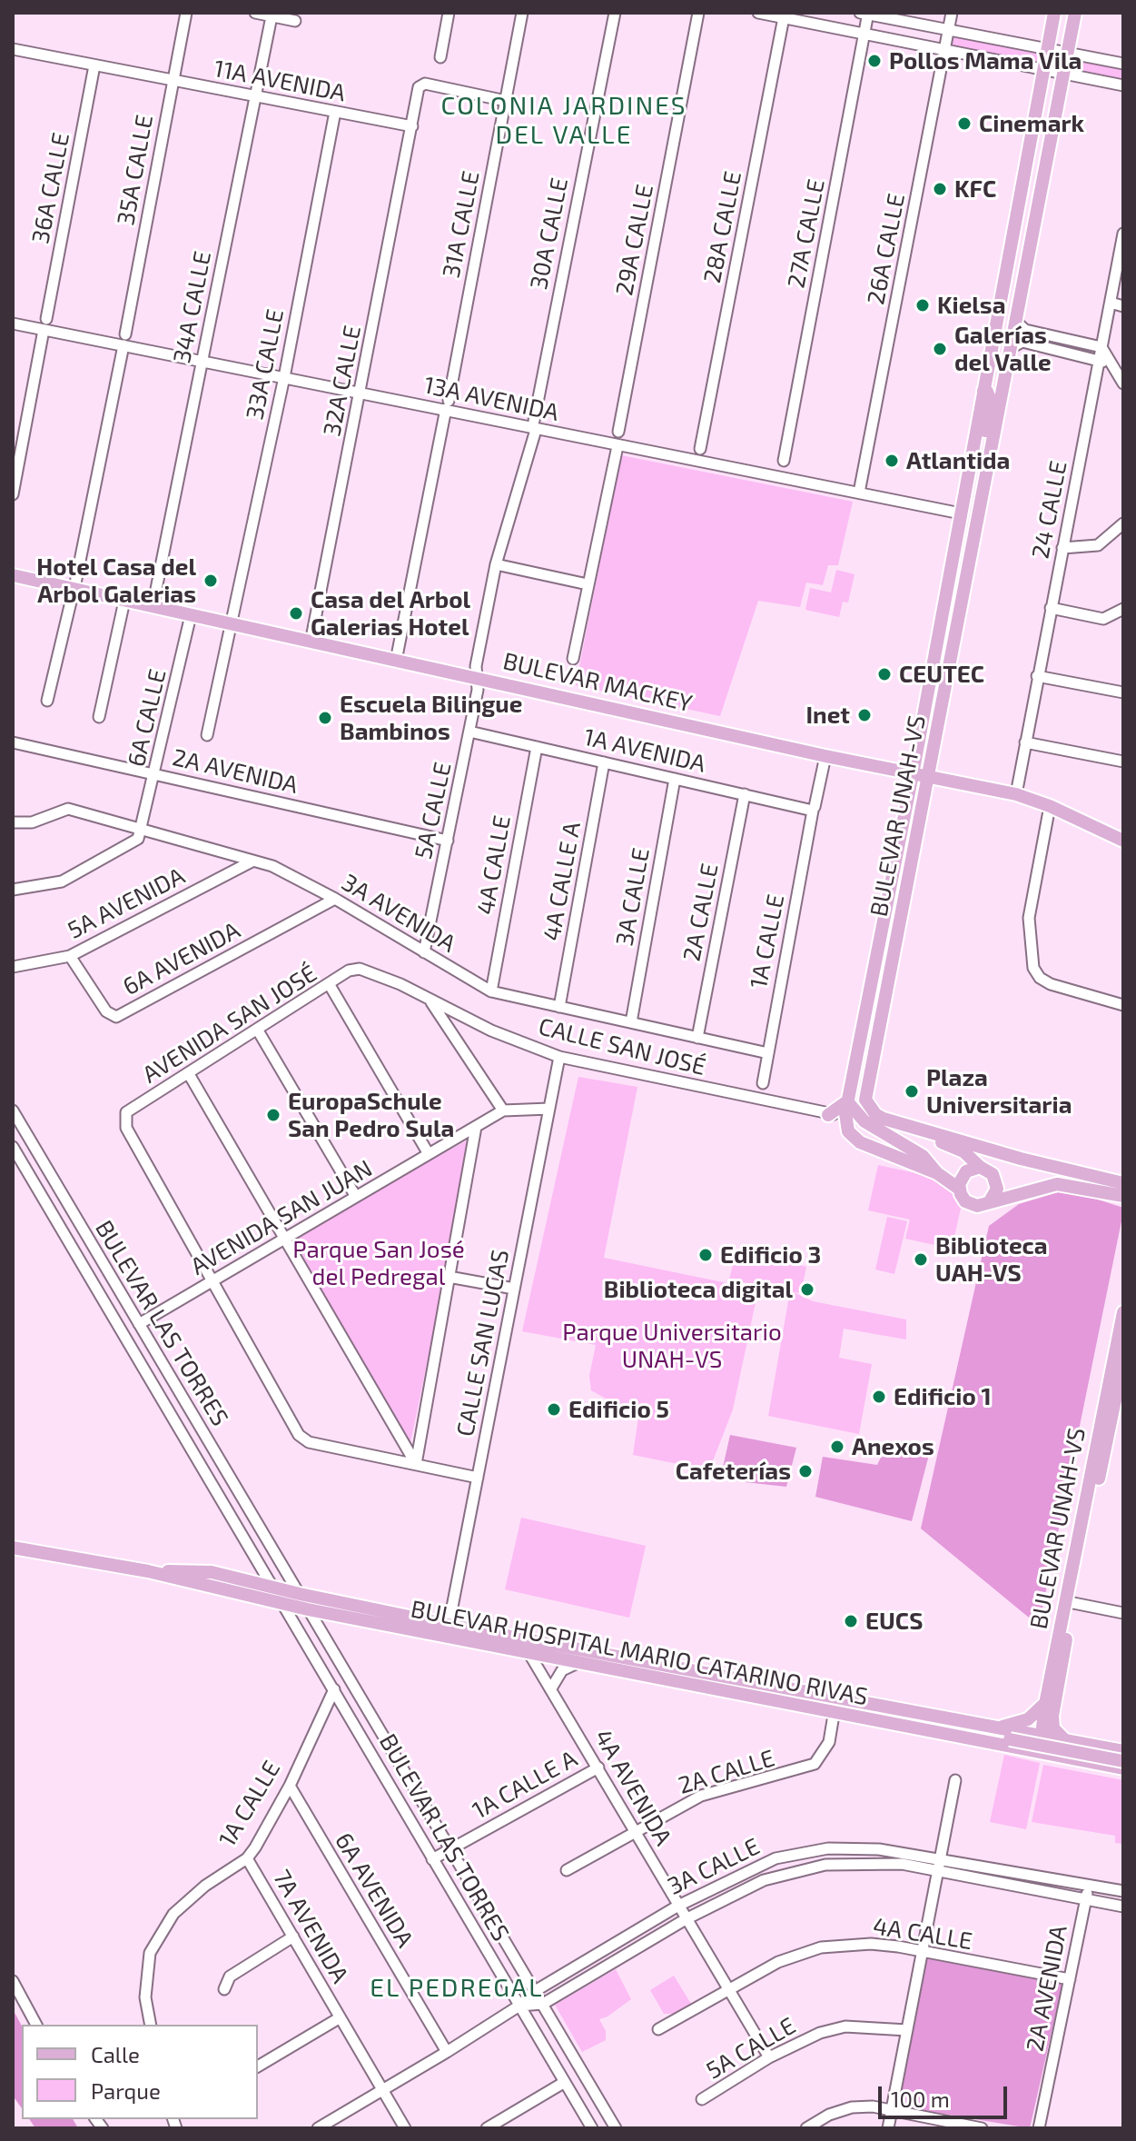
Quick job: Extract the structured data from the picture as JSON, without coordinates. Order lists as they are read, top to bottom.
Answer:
{
  "streets": {
    "main road": ["BULEVAR MACKEY", "BULEVAR UNAH-VS", "BULEVAR HOSPITAL MARIO CATARINO RIVAS"],
    "street": [
      "11A AVENIDA",
      "35A CALLE",
      "36A CALLE",
      "31A CALLE",
      "28A CALLE",
      "30A CALLE",
      "27A CALLE",
      "29A CALLE",
      "26A CALLE",
      "34A CALLE",
      "33A CALLE",
      "32A CALLE",
      "13A AVENIDA",
      "24 CALLE",
      "6A CALLE",
      "1A AVENIDA",
      "2A AVENIDA",
      "5A CALLE",
      "4A CALLE",
      "4A CALLE A",
      "3A CALLE",
      "5A AVENIDA",
      "2A CALLE",
      "3A AVENIDA",
      "1A CALLE",
      "6A AVENIDA",
      "AVENIDA SAN JOSÉ",
      "CALLE SAN JOSÉ",
      "AVENIDA SAN JUAN",
      "BULEVAR LAS TORRES",
      "CALLE SAN LUCAS",
      "1A CALLE A",
      "4A AVENIDA",
      "7A AVENIDA"
    ]
  },
  "crossings": [
    ["11A AVENIDA", "35A CALLE"],
    ["11A AVENIDA", "36A CALLE"],
    ["11A AVENIDA", "34A CALLE"],
    ["11A AVENIDA", "33A CALLE"],
    ["11A AVENIDA", "32A CALLE"],
    ["36A CALLE", "13A AVENIDA"],
    ["31A CALLE", "13A AVENIDA"],
    ["31A CALLE", "BULEVAR MACKEY"],
    ["30A CALLE", "13A AVENIDA"],
    ["30A CALLE", "BULEVAR MACKEY"],
    ["30A CALLE", "5A CALLE"],
    ["26A CALLE", "13A AVENIDA"],
    ["34A CALLE", "13A AVENIDA"],
    ["34A CALLE", "BULEVAR MACKEY"],
    ["33A CALLE", "13A AVENIDA"],
    ["33A CALLE", "BULEVAR MACKEY"],
    ["32A CALLE", "13A AVENIDA"],
    ["32A CALLE", "BULEVAR MACKEY"],
    ["13A AVENIDA", "BULEVAR UNAH-VS"],
    ["24 CALLE", "BULEVAR MACKEY"],
    ["BULEVAR MACKEY", "6A CALLE"],
    ["BULEVAR MACKEY", "5A CALLE"],
    ["BULEVAR MACKEY", "BULEVAR UNAH-VS"],
    ["BULEVAR MACKEY", "1A CALLE"],
    ["6A CALLE", "2A AVENIDA"],
    ["6A CALLE", "3A AVENIDA"],
    ["1A AVENIDA", "5A CALLE"],
    ["1A AVENIDA", "4A CALLE"],
    ["1A AVENIDA", "4A CALLE A"],
    ["1A AVENIDA", "3A CALLE"],
    ["1A AVENIDA", "2A CALLE"],
    ["1A AVENIDA", "1A CALLE"],
    ["2A AVENIDA", "5A CALLE"],
    ["2A AVENIDA", "4A CALLE"],
    ["2A AVENIDA", "3A CALLE"],
    ["5A CALLE", "3A AVENIDA"],
    ["5A CALLE", "4A AVENIDA"],
    ["BULEVAR UNAH-VS", "BULEVAR HOSPITAL MARIO CATARINO RIVAS"],
    ["4A CALLE", "3A AVENIDA"],
    ["4A CALLE", "4A AVENIDA"],
    ["4A CALLE A", "3A AVENIDA"],
    ["3A CALLE", "3A AVENIDA"],
    ["3A CALLE", "6A AVENIDA"],
    ["3A CALLE", "BULEVAR LAS TORRES"],
    ["3A CALLE", "4A AVENIDA"],
    ["3A CALLE", "7A AVENIDA"],
    ["5A AVENIDA", "3A AVENIDA"],
    ["5A AVENIDA", "6A AVENIDA"],
    ["2A CALLE", "3A AVENIDA"],
    ["2A CALLE", "BULEVAR HOSPITAL MARIO CATARINO RIVAS"],
    ["2A CALLE", "4A AVENIDA"],
    ["3A AVENIDA", "1A CALLE"],
    ["3A AVENIDA", "6A AVENIDA"],
    ["1A CALLE", "6A AVENIDA"],
    ["1A CALLE", "CALLE SAN JOSÉ"],
    ["1A CALLE", "BULEVAR LAS TORRES"],
    ["1A CALLE", "7A AVENIDA"],
    ["AVENIDA SAN JOSÉ", "CALLE SAN JOSÉ"],
    ["AVENIDA SAN JOSÉ", "AVENIDA SAN JUAN"],
    ["CALLE SAN JOSÉ", "CALLE SAN LUCAS"],
    ["AVENIDA SAN JUAN", "BULEVAR LAS TORRES"],
    ["AVENIDA SAN JUAN", "CALLE SAN LUCAS"],
    ["BULEVAR LAS TORRES", "BULEVAR HOSPITAL MARIO CATARINO RIVAS"],
    ["BULEVAR LAS TORRES", "1A CALLE A"],
    ["CALLE SAN LUCAS", "BULEVAR HOSPITAL MARIO CATARINO RIVAS"],
    ["BULEVAR HOSPITAL MARIO CATARINO RIVAS", "4A AVENIDA"],
    ["1A CALLE A", "4A AVENIDA"]
  ],
  "districts": ["COLONIA JARDINES DEL VALLE", "EL PEDREGAL"],
  "parks": ["Parque San José del Pedregal", "Parque Universitario UNAH-VS"],
  "places": [
    "Pollos Mama Vila",
    "Cinemark",
    "KFC",
    "Kielsa",
    "Galerías del Valle",
    "Atlantida",
    "Hotel Casa del Arbol Galerias",
    "Casa del Arbol Galerias Hotel",
    "CEUTEC",
    "Inet",
    "Escuela Bilingue Bambinos",
    "Plaza Universitaria",
    "EuropaSchule San Pedro Sula",
    "Edificio 3",
    "Biblioteca UAH-VS",
    "Biblioteca digital",
    "Edificio 1",
    "Edificio 5",
    "Anexos",
    "Cafeterías",
    "EUCS"
  ],
  "legend": ["Calle", "Parque"],
  "scale_bar": "100 m"
}
